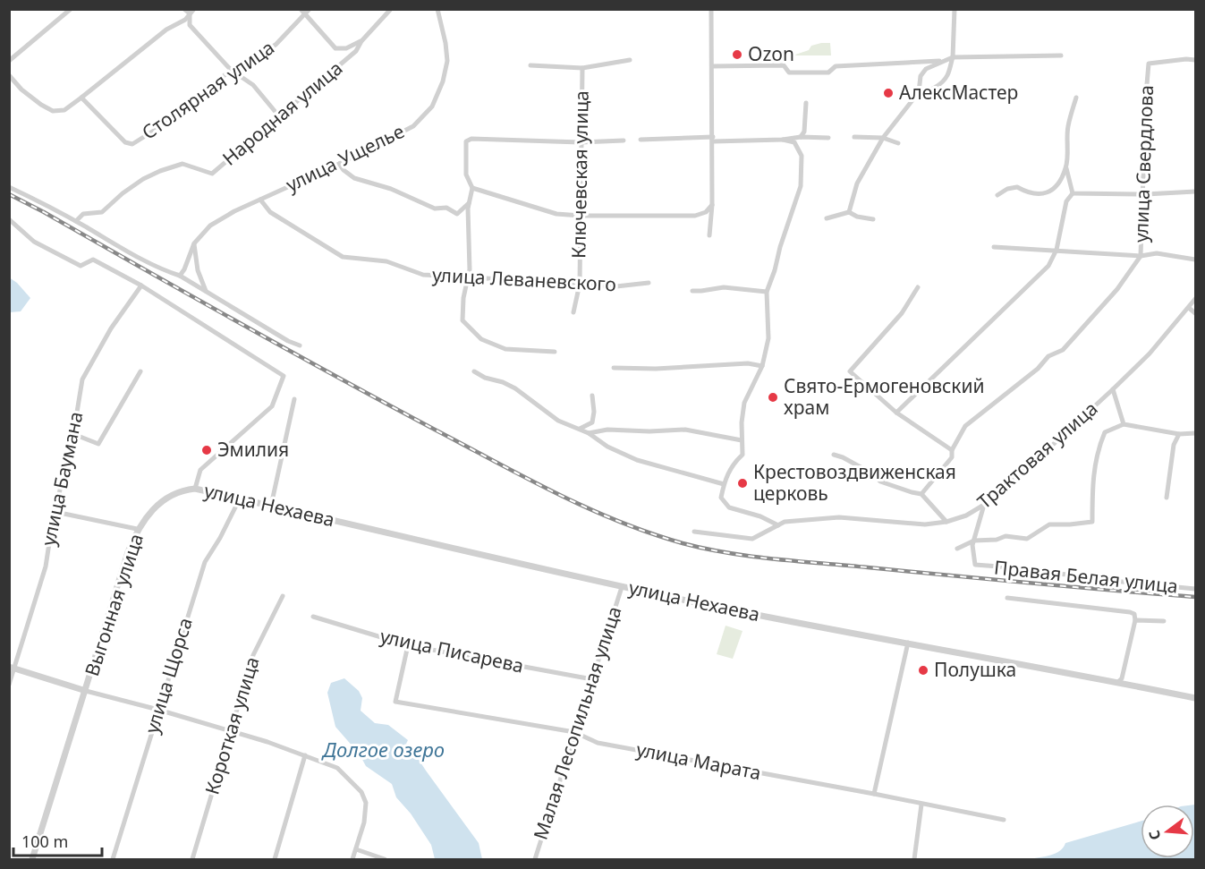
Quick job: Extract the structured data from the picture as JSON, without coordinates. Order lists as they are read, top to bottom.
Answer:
{
  "streets": {
    "street": [
      "Столярная улица",
      "Народная улица",
      "улица Ущелье",
      "улица Свердлова",
      "Ключевская улица",
      "улица Леваневского",
      "Трактовая улица",
      "улица Баумана",
      "улица Нехаева",
      "Правая Белая улица",
      "Выгонная улица",
      "улица Писарева",
      "улица Щорса",
      "Малая Лесопильная улица",
      "Короткая улица",
      "улица Марата"
    ]
  },
  "crossings": [
    ["улица Ущелье", "улица Леваневского"],
    ["Ключевская улица", "улица Леваневского"],
    ["Трактовая улица", "Правая Белая улица"],
    ["улица Нехаева", "Выгонная улица"],
    ["улица Нехаева", "улица Щорса"],
    ["улица Нехаева", "Малая Лесопильная улица"],
    ["улица Писарева", "Малая Лесопильная улица"],
    ["улица Писарева", "улица Марата"],
    ["Малая Лесопильная улица", "улица Марата"]
  ],
  "water": ["Долгое озеро"],
  "places": [
    "Ozon",
    "АлексМастер",
    "Свято-Ермогеновский храм",
    "Эмилия",
    "Крестовоздвиженская церковь",
    "Полушка"
  ],
  "scale_bar": "100 m",
  "north": "left"
}
